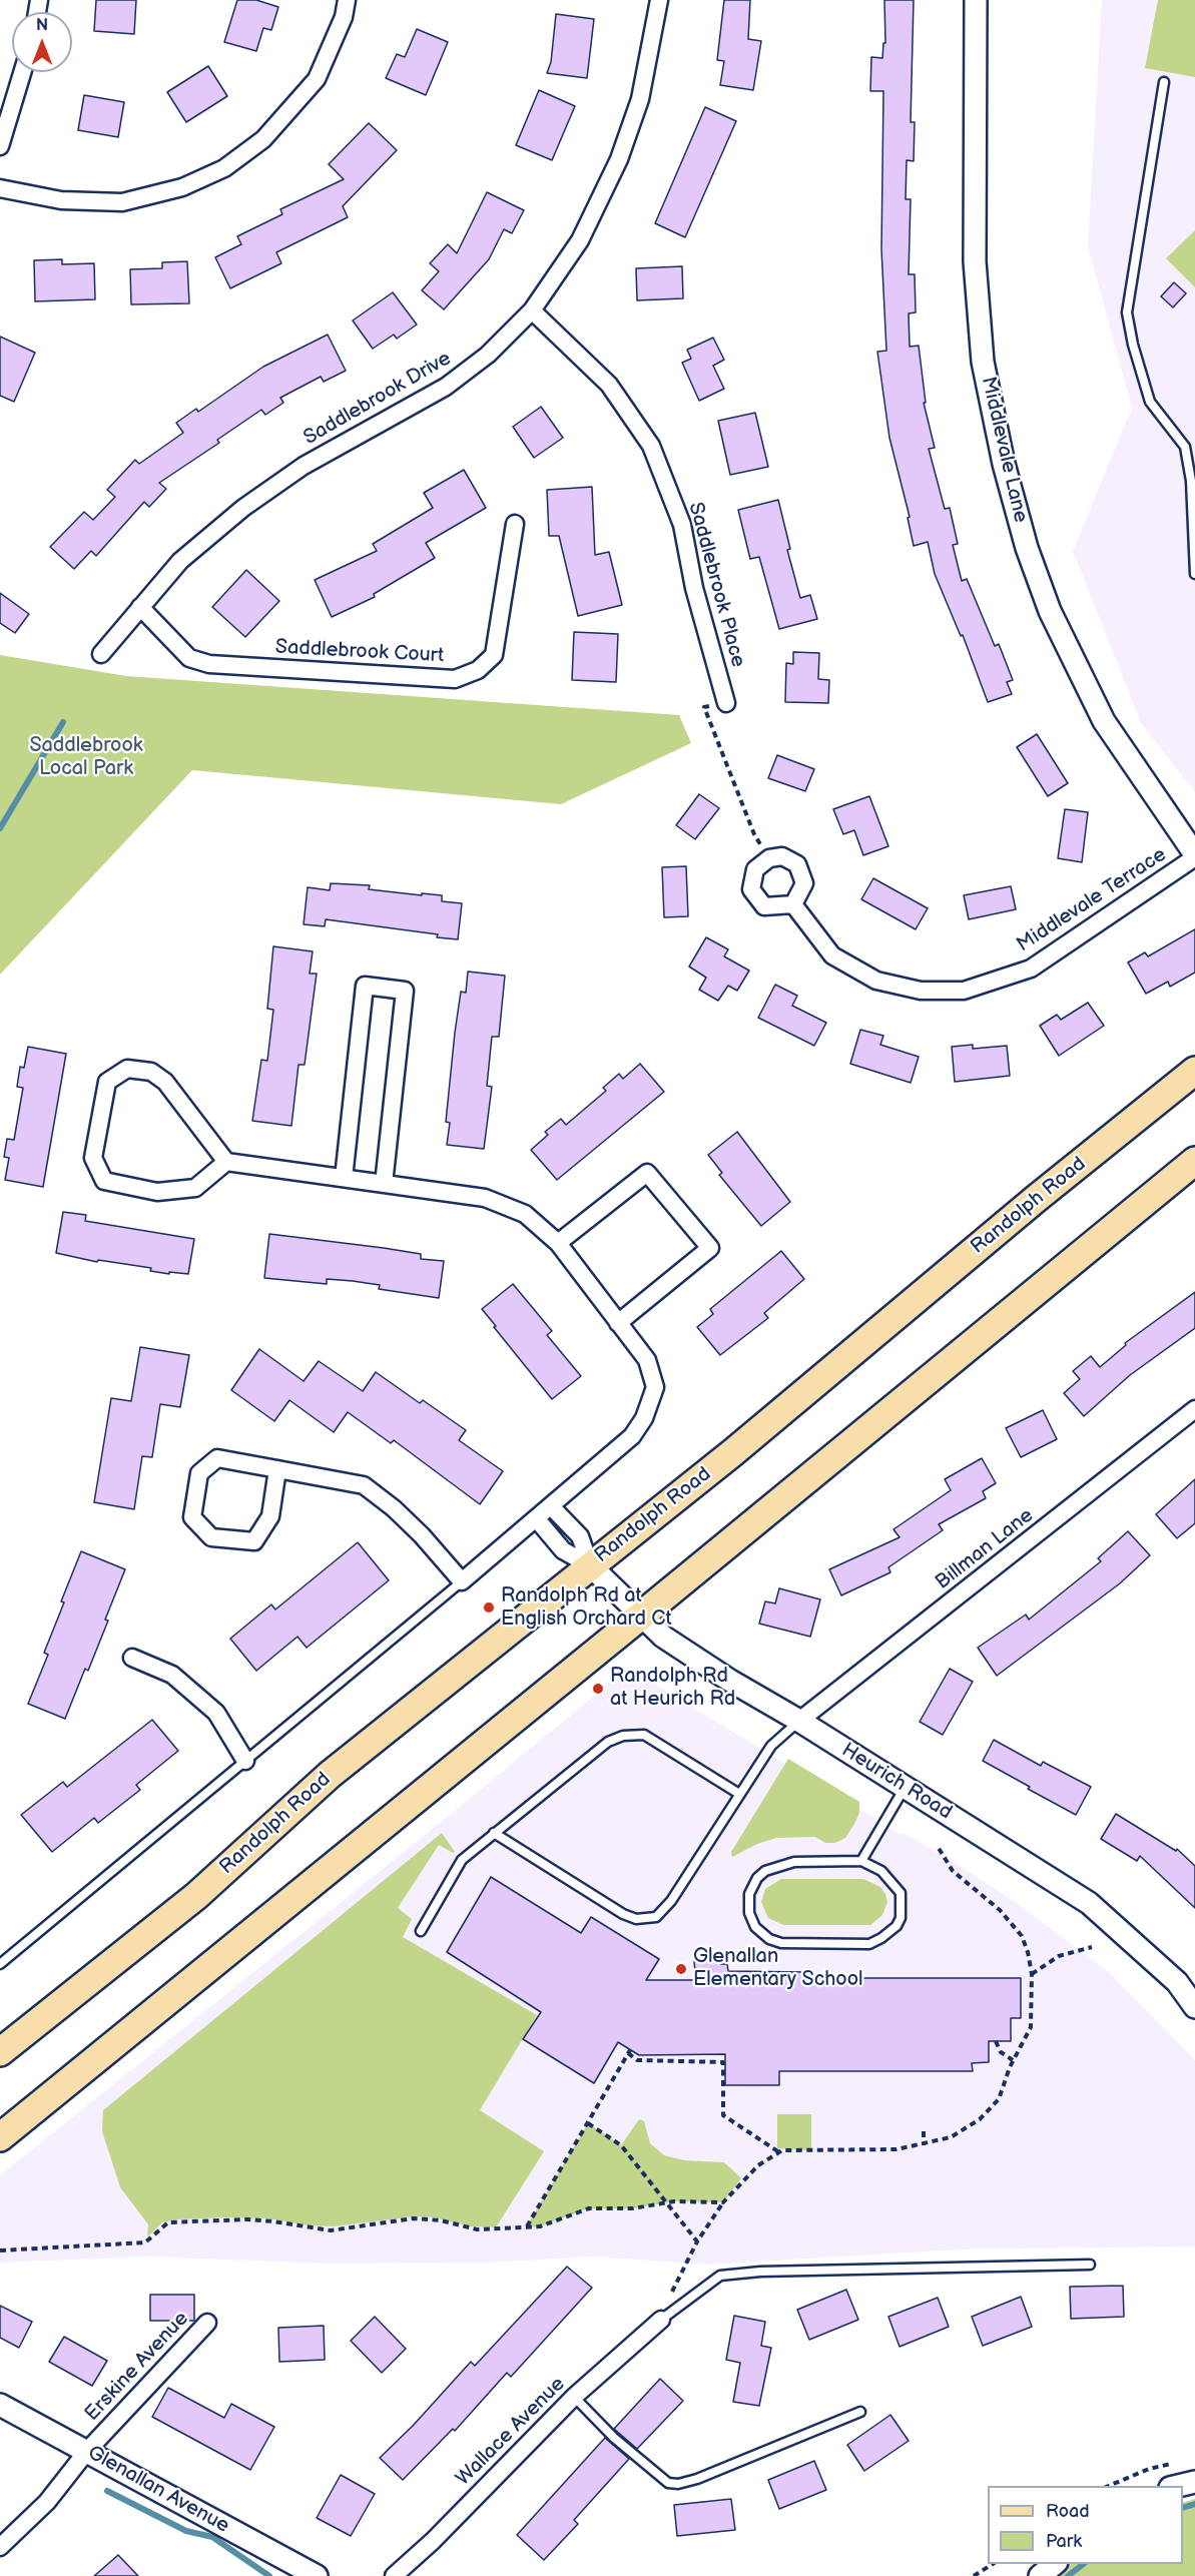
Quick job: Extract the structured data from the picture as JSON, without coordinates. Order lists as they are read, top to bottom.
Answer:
{
  "streets": {
    "main road": ["Randolph Road"],
    "street": [
      "Saddlebrook Drive",
      "Middlevale Lane",
      "Saddlebrook Place",
      "Saddlebrook Court",
      "Middlevale Terrace",
      "Billman Lane",
      "Heurich Road",
      "Erskine Avenue",
      "Wallace Avenue",
      "Glenallan Avenue"
    ]
  },
  "crossings": [
    ["Saddlebrook Drive", "Saddlebrook Place"],
    ["Saddlebrook Drive", "Saddlebrook Court"],
    ["Middlevale Lane", "Middlevale Terrace"],
    ["Randolph Road", "Heurich Road"],
    ["Billman Lane", "Heurich Road"],
    ["Erskine Avenue", "Glenallan Avenue"]
  ],
  "parks": ["Saddlebrook Local Park"],
  "places": ["Randolph Rd at English Orchard Ct", "Randolph Rd at Heurich Rd", "Glenallan Elementary School"],
  "legend": ["Road", "Park"],
  "north": "top"
}
